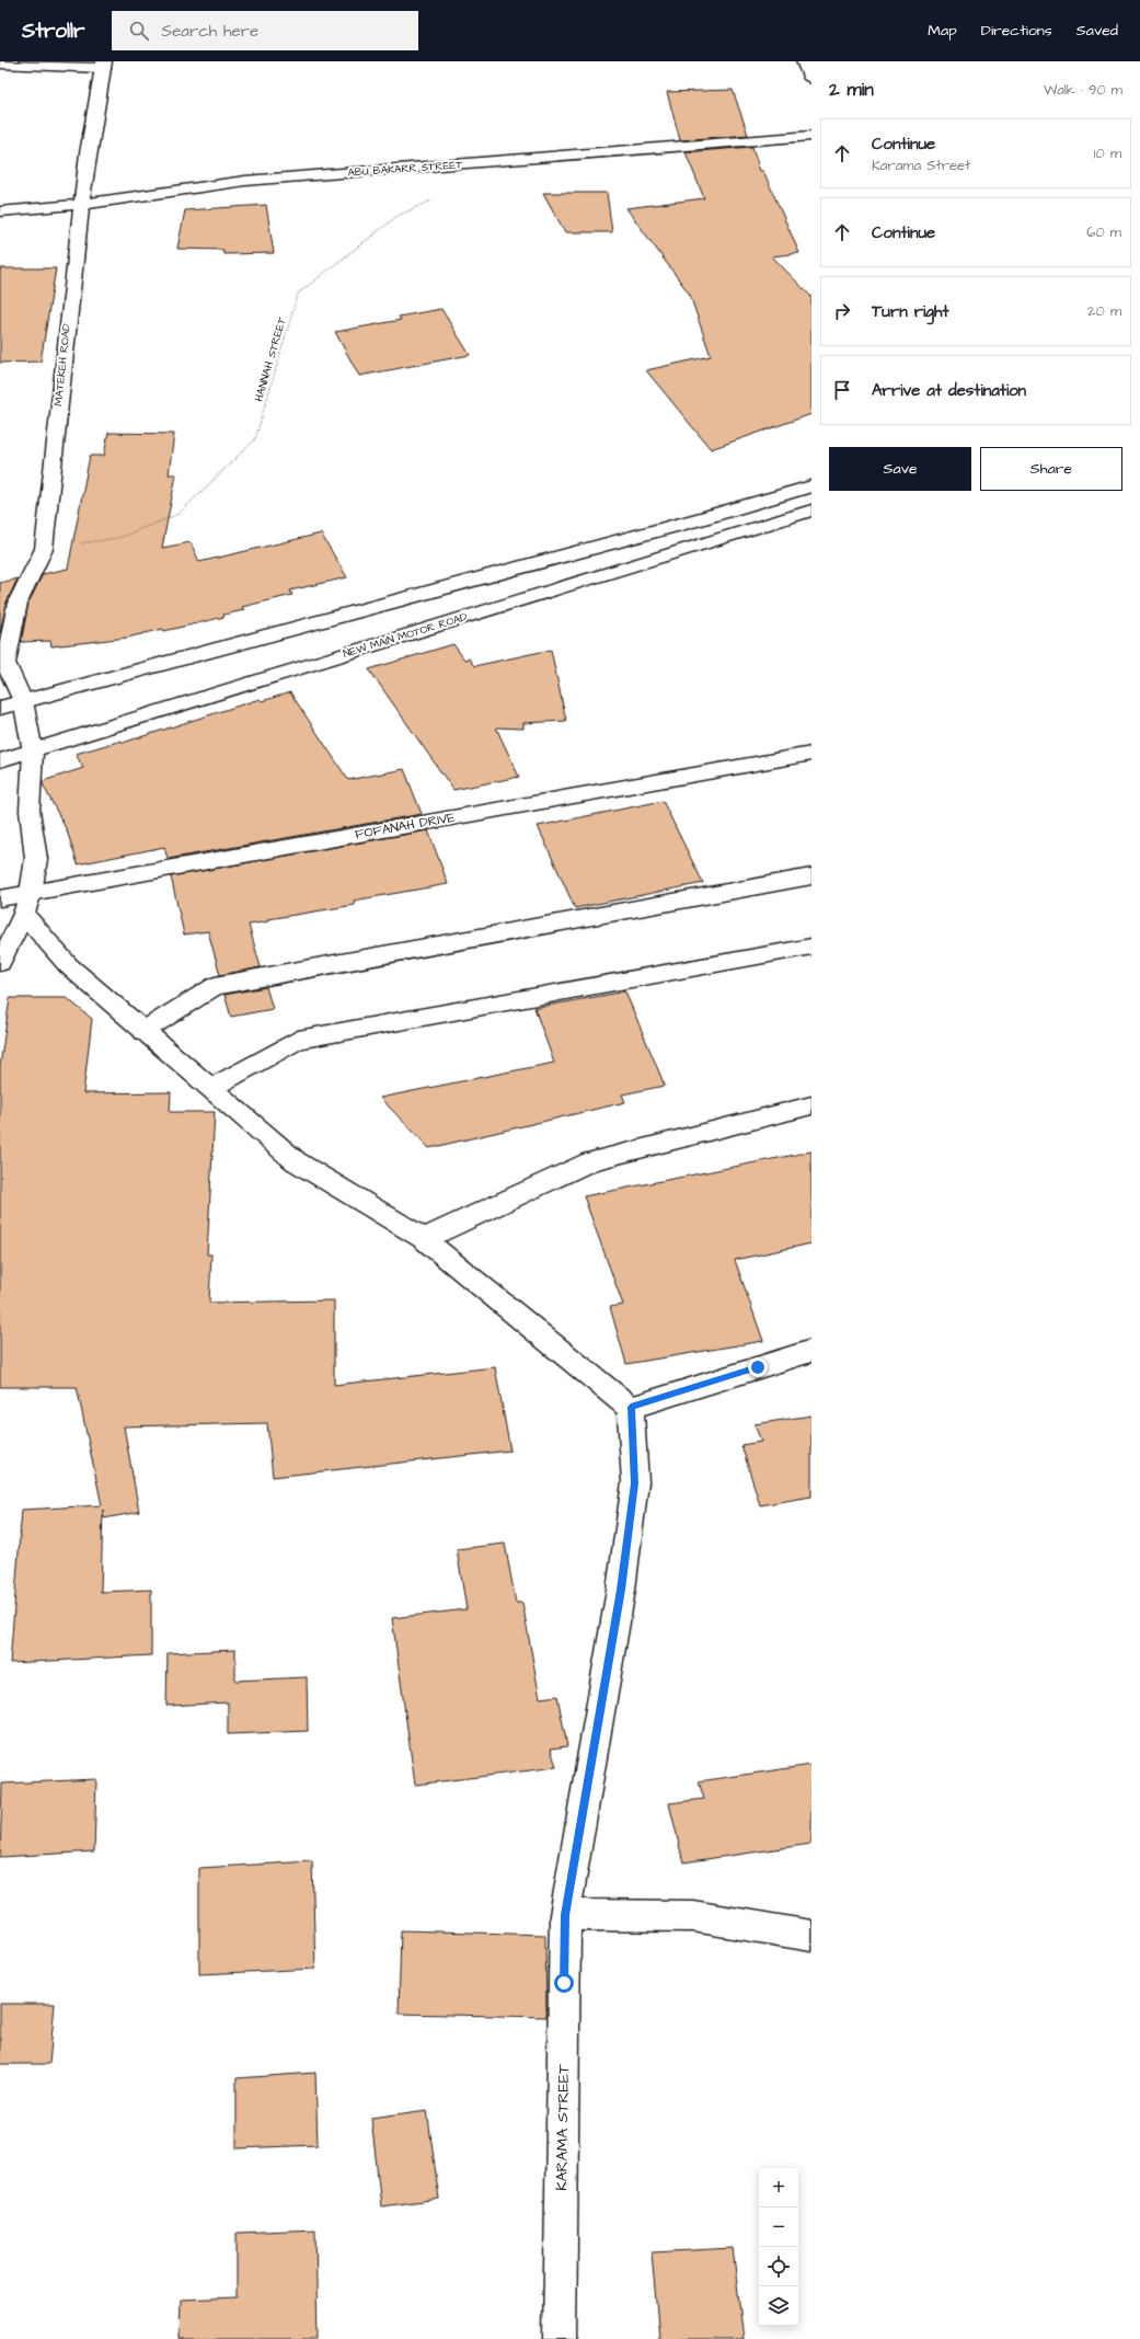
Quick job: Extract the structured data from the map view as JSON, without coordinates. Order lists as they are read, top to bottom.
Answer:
{
  "streets": {
    "main road": [
      "ABU BAKARR STREET",
      "MATEKEH ROAD",
      "NEW MAIN MOTOR ROAD",
      "FOFANAH DRIVE",
      "KARAMA STREET"
    ],
    "path": ["HANNAH STREET"]
  },
  "crossings": [
    ["ABU BAKARR STREET", "MATEKEH ROAD"],
    ["HANNAH STREET", "MATEKEH ROAD"]
  ],
  "page": {
    "header": "Strollr",
    "search": "Search here",
    "nav": ["Map", "Directions", "Saved"],
    "heading": ["2 min", "Walk · 90 m"],
    "list": [
      ["Continue", "Karama Street", "10 m"],
      ["Continue", "60 m"],
      ["Turn right", "20 m"],
      "Arrive at destination"
    ],
    "buttons": ["Save", "Share"],
    "map_buttons": ["+", "−"]
  }
}
